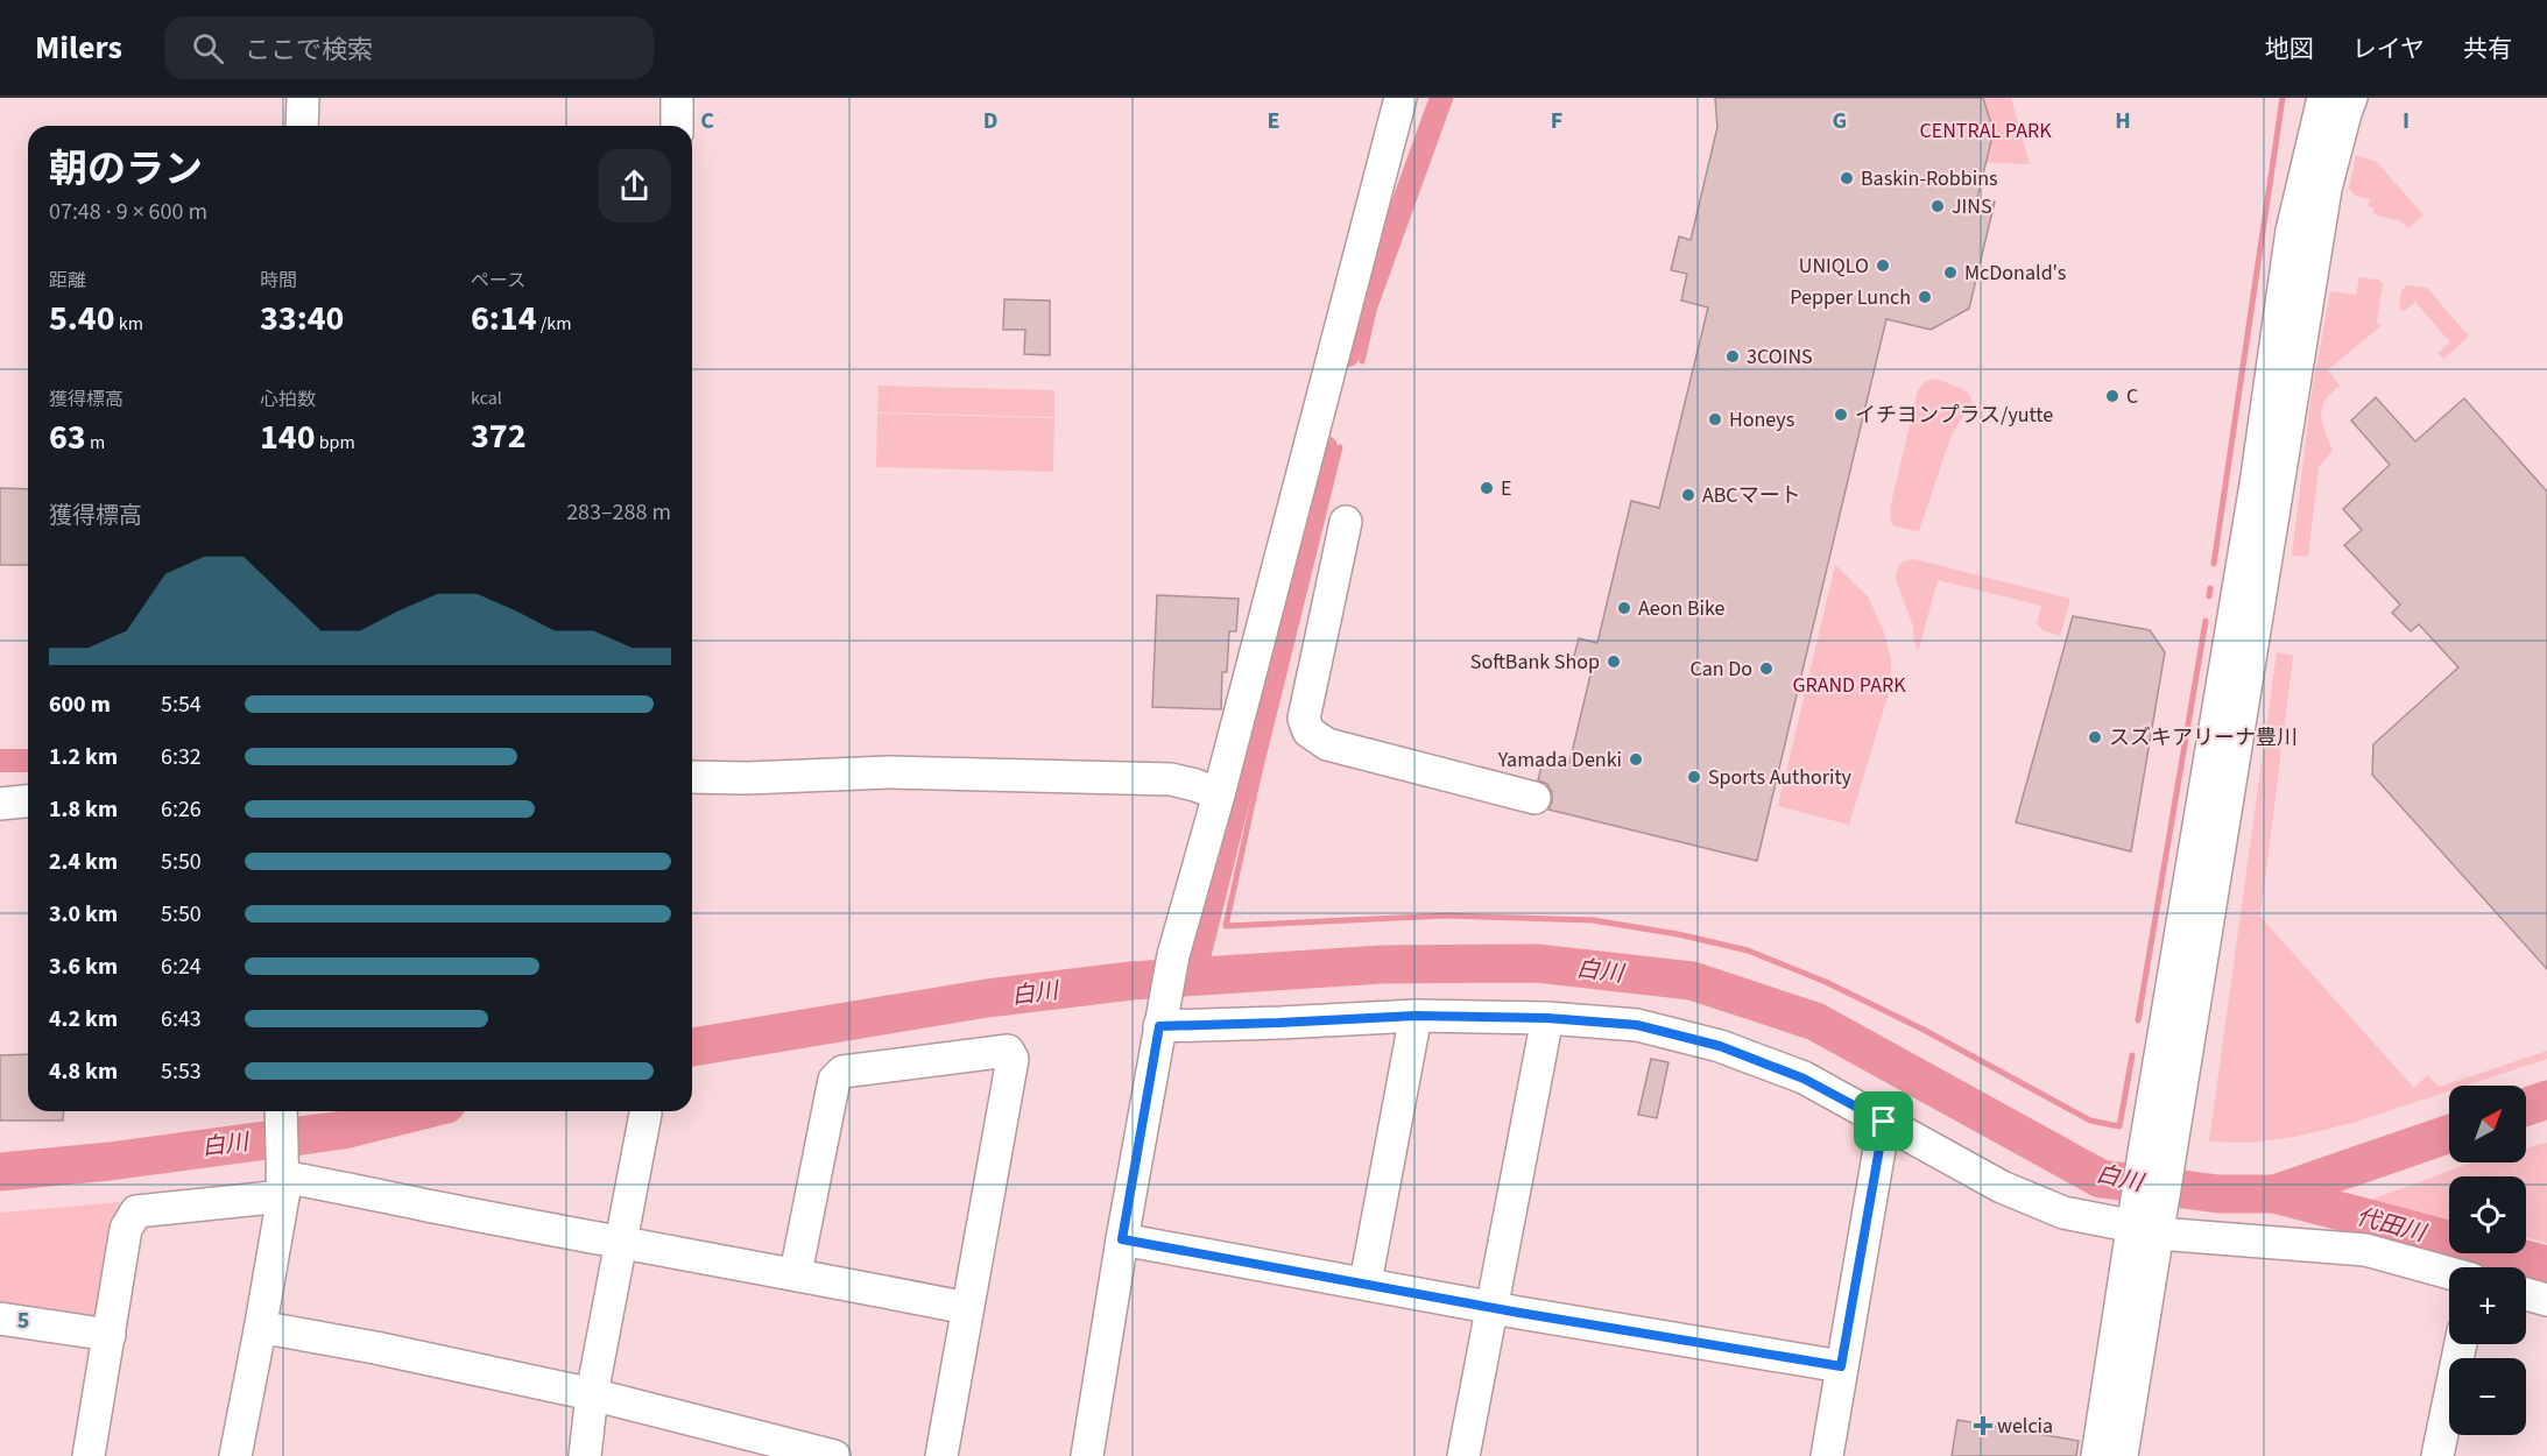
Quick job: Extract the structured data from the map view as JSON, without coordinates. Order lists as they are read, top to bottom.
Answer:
{
  "water": ["白川", "代田川"],
  "parks": ["CENTRAL PARK", "GRAND PARK"],
  "places": {
    "other": [
      "Baskin-Robbins",
      "JINS",
      "UNIQLO",
      "McDonald's",
      "Pepper Lunch",
      "3COINS",
      "C",
      "イチヨンプラス/yutte",
      "Honeys",
      "E",
      "ABCマート",
      "Aeon Bike",
      "SoftBank Shop",
      "Can Do",
      "スズキアリーナ豊川",
      "Yamada Denki",
      "Sports Authority"
    ],
    "health": ["welcia"]
  },
  "north": "top right",
  "page": {
    "header": "Milers",
    "search": "ここで検索",
    "nav": ["地図", "レイヤ", "共有"],
    "heading": ["朝のラン", "07:48 · 9 × 600 m"],
    "stats": [
      ["距離", "5.40 km"],
      ["時間", "33:40"],
      ["ペース", "6:14 /km"],
      ["獲得標高", "63 m"],
      ["心拍数", "140 bpm"],
      ["kcal", "372"]
    ],
    "chart": ["獲得標高", "283–288 m"],
    "list": [
      {
        "name": "600 m",
        "note": "5:54"
      },
      {
        "name": "1.2 km",
        "note": "6:32"
      },
      {
        "name": "1.8 km",
        "note": "6:26"
      },
      {
        "name": "2.4 km",
        "note": "5:50"
      },
      {
        "name": "3.0 km",
        "note": "5:50"
      },
      {
        "name": "3.6 km",
        "note": "6:24"
      },
      {
        "name": "4.2 km",
        "note": "6:43"
      },
      {
        "name": "4.8 km",
        "note": "5:53"
      }
    ],
    "map_buttons": ["+", "−"]
  },
  "grid": {
    "columns": [
      "C",
      "D",
      "E",
      "F",
      "G",
      "H",
      "I"
    ],
    "rows": ["5"]
  }
}
